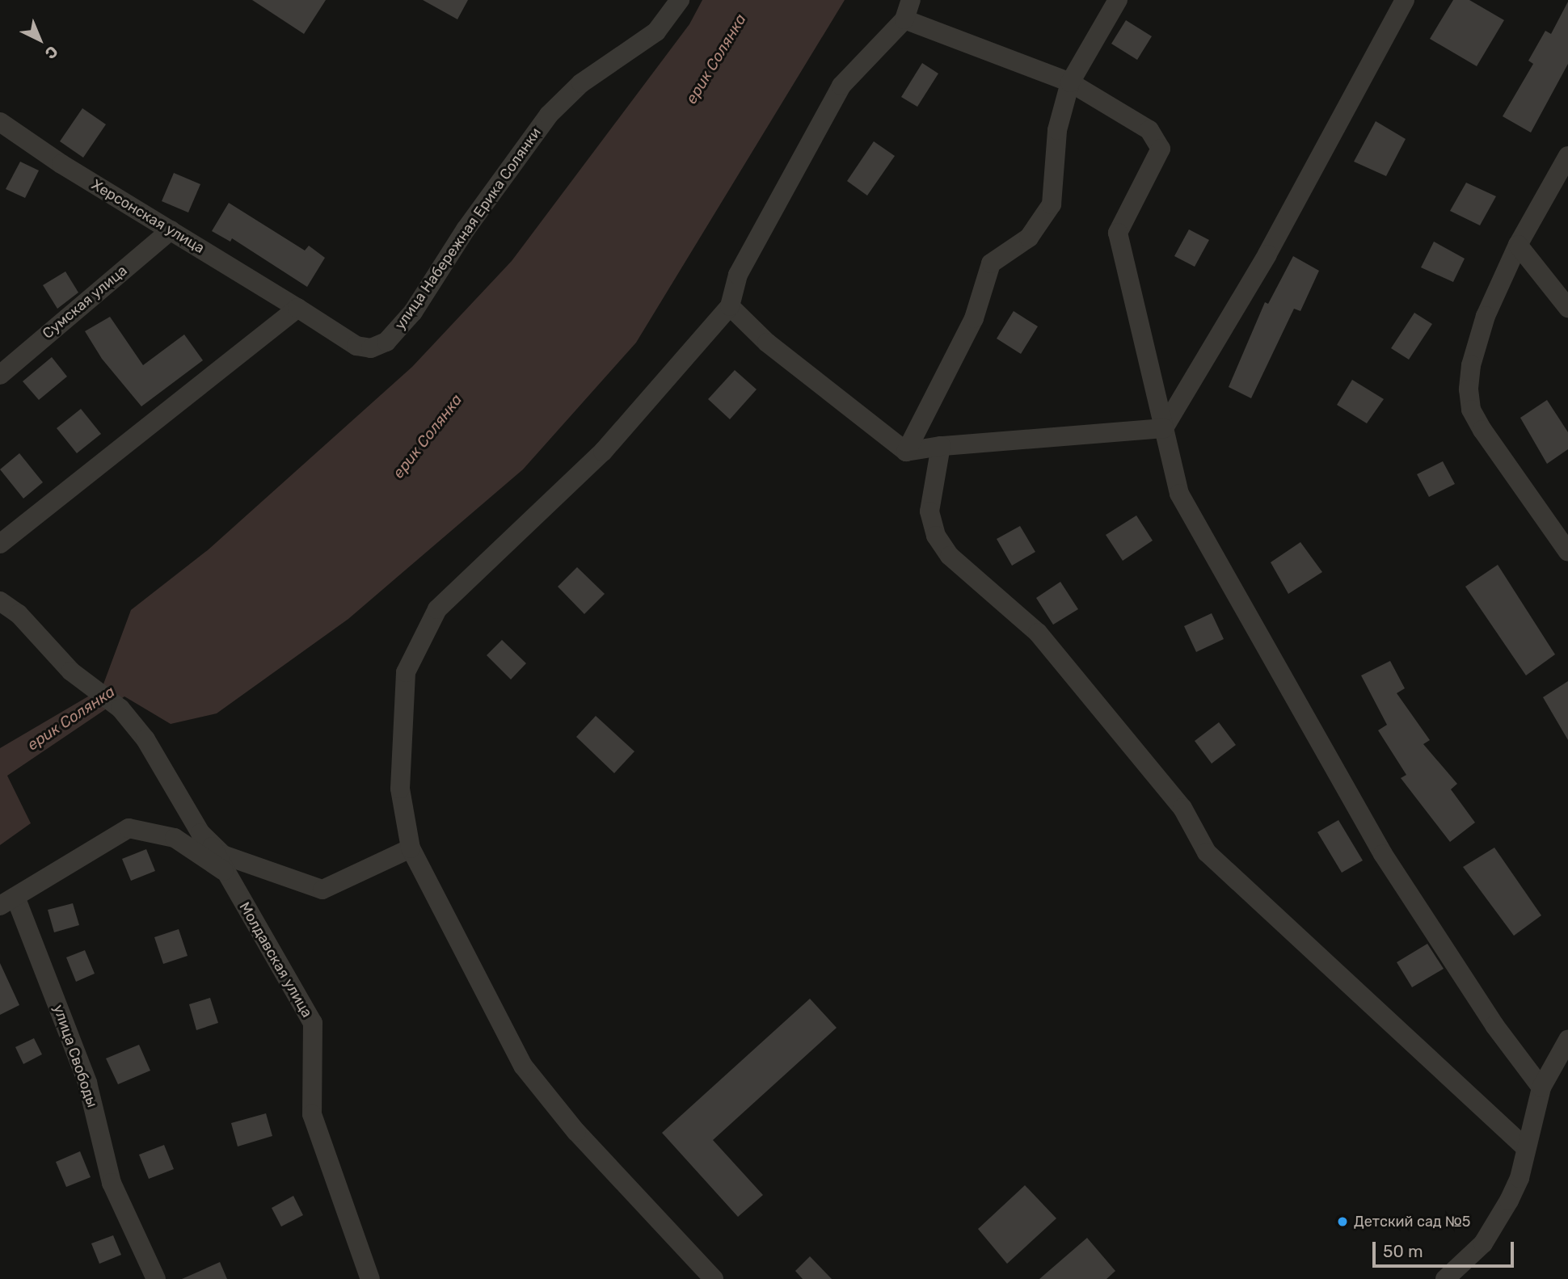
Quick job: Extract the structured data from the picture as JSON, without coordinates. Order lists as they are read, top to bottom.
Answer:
{
  "streets": {
    "street": [
      "Херсонская улица",
      "улица Набережная Ерика Солянки",
      "Сумская улица",
      "Молдавская улица",
      "улица Свободы"
    ]
  },
  "crossings": [
    ["Херсонская улица", "улица Набережная Ерика Солянки"],
    ["Херсонская улица", "Сумская улица"]
  ],
  "water": ["ерик Солянка"],
  "places": ["Детский сад №5"],
  "scale_bar": "50 m",
  "north": "bottom right"
}
